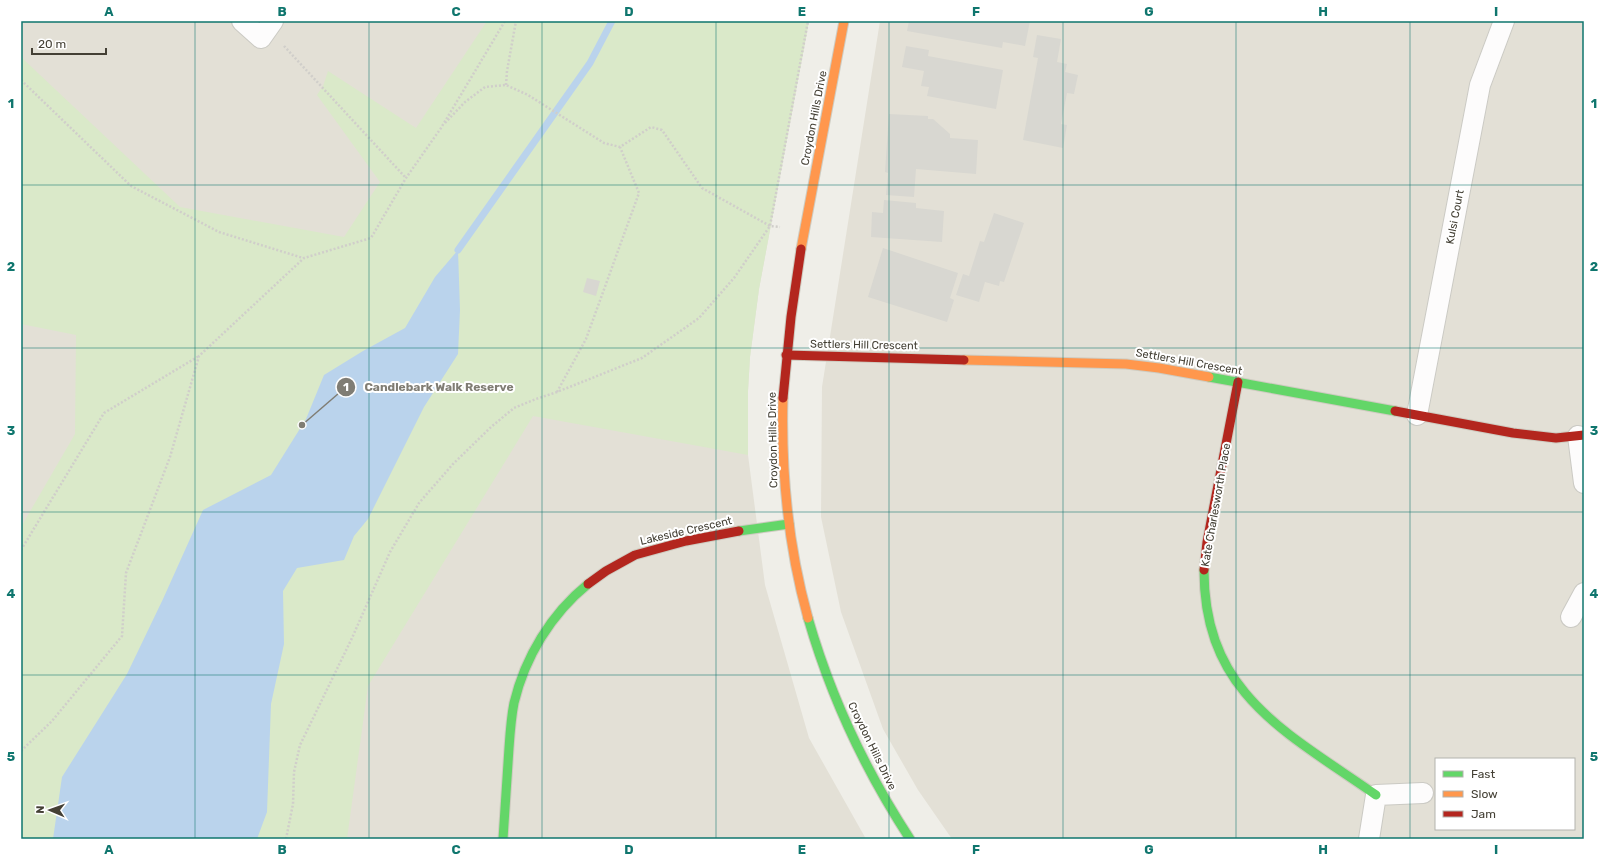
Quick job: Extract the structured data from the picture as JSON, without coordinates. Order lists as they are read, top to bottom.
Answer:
{
  "streets": {
    "street": [
      "Croydon Hills Drive",
      "Kulsi Court",
      "Settlers Hill Crescent",
      "Kate Charlesworth Place",
      "Lakeside Crescent"
    ]
  },
  "crossings": [
    ["Croydon Hills Drive", "Settlers Hill Crescent"],
    ["Croydon Hills Drive", "Lakeside Crescent"],
    ["Kulsi Court", "Settlers Hill Crescent"],
    ["Settlers Hill Crescent", "Kate Charlesworth Place"]
  ],
  "places": ["Candlebark Walk Reserve"],
  "legend": ["Fast", "Slow", "Jam"],
  "scale_bar": "20 m",
  "north": "left",
  "grid": {
    "columns": [
      "A",
      "B",
      "C",
      "D",
      "E",
      "F",
      "G",
      "H",
      "I"
    ],
    "rows": [
      "1",
      "2",
      "3",
      "4",
      "5"
    ]
  }
}
